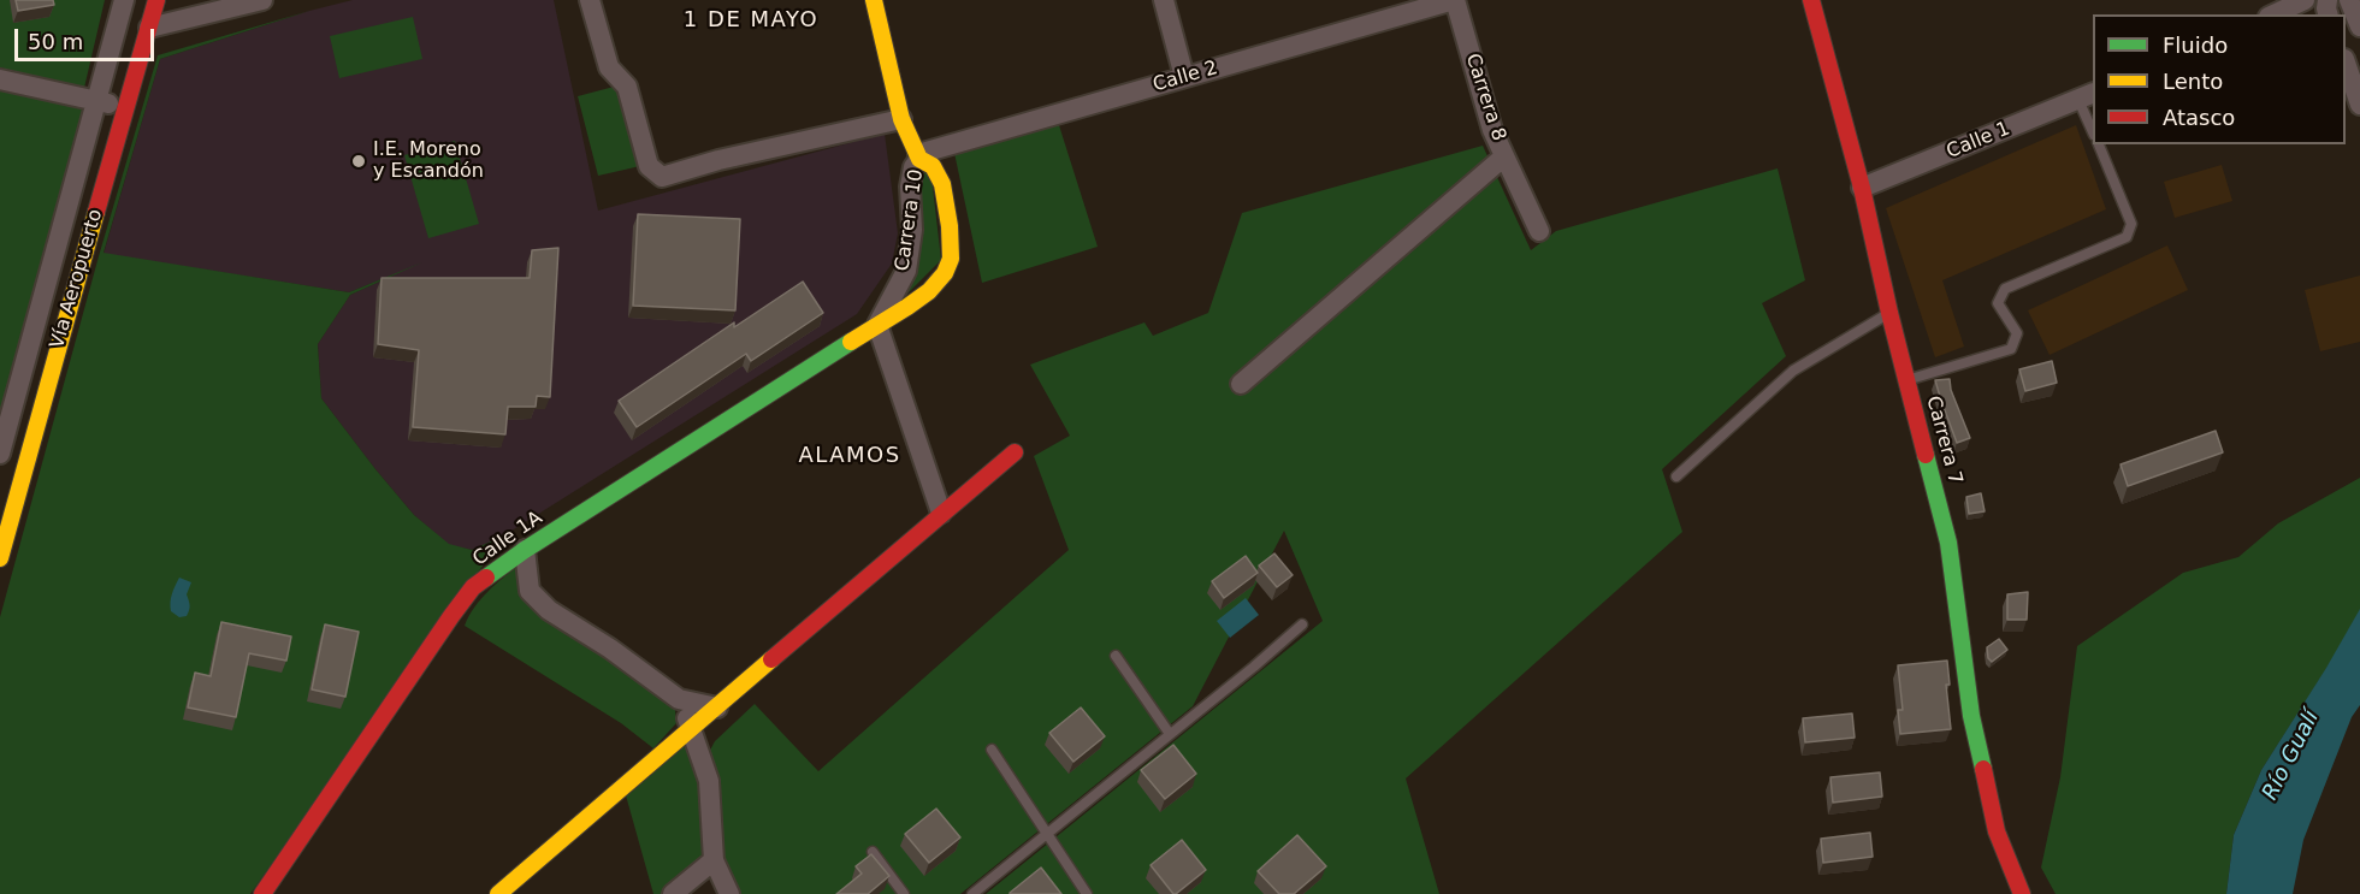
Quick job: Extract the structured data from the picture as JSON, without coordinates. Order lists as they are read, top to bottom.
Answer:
{
  "streets": {
    "main road": [
      "Carrera 10",
      "Vía Aeropuerto",
      "Carrera 7",
      "Calle 1A"
    ],
    "street": ["Calle 2", "Carrera 8", "Calle 1"]
  },
  "crossings": [
    ["Calle 2", "Carrera 8"],
    ["Calle 2", "Carrera 10"],
    ["Calle 1", "Carrera 7"],
    ["Carrera 10", "Calle 1A"]
  ],
  "districts": ["1 DE MAYO", "ALAMOS"],
  "water": ["Río Gualí"],
  "places": ["I.E. Moreno y Escandón"],
  "legend": ["Fluido", "Lento", "Atasco"],
  "scale_bar": "50 m"
}
